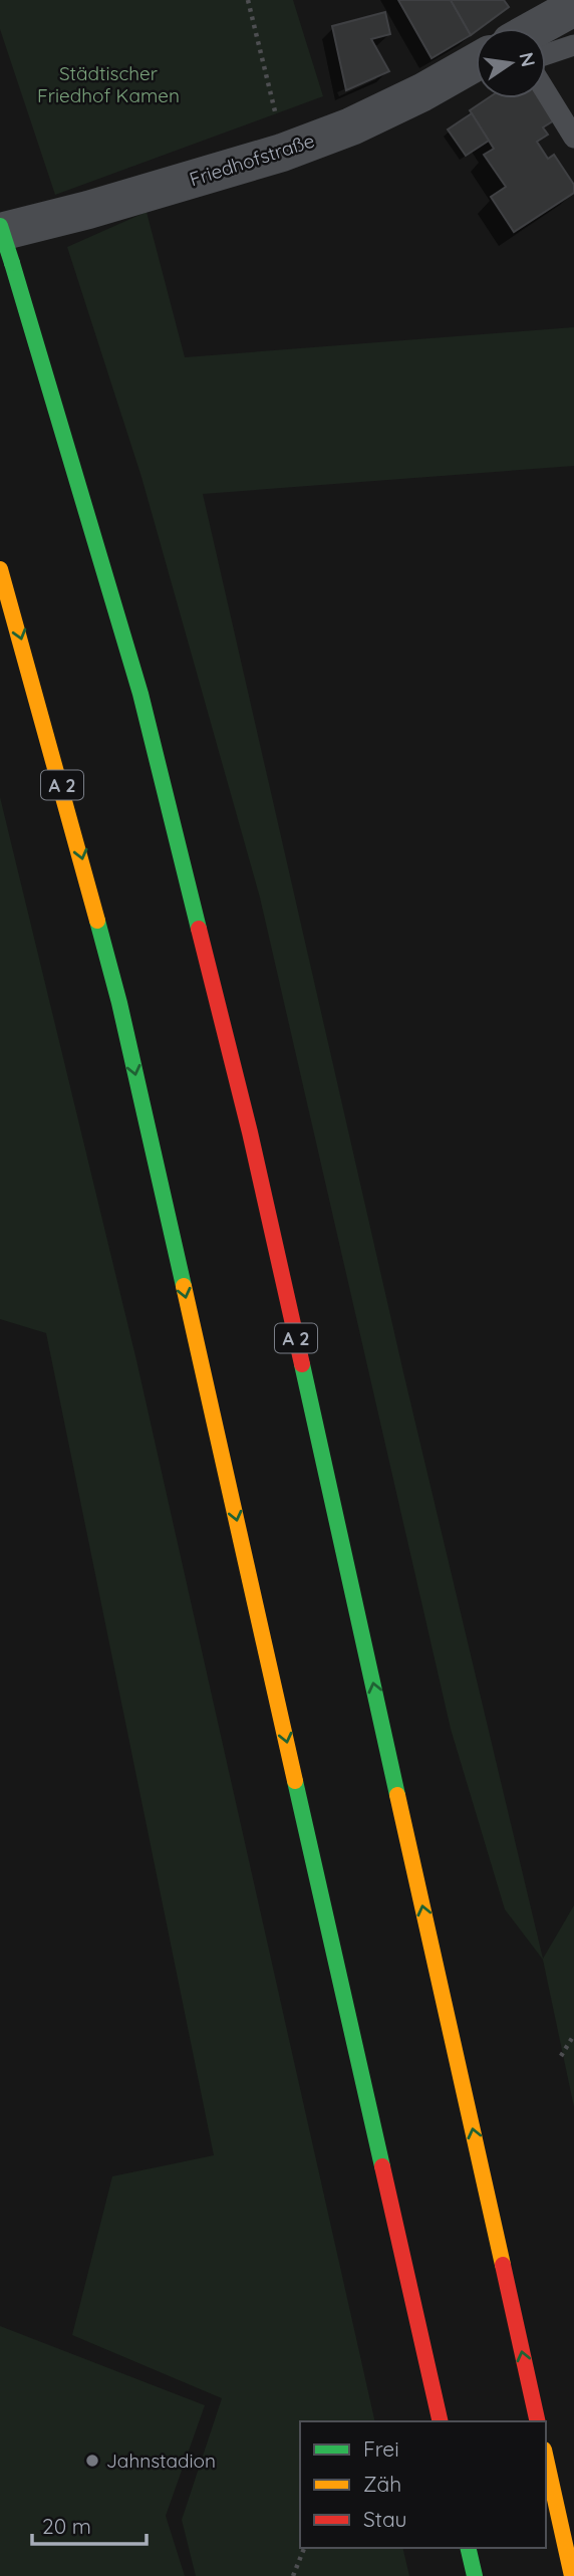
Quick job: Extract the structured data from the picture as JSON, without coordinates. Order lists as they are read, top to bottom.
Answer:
{
  "streets": {
    "highway": ["A 2"],
    "street": ["Friedhofstraße"]
  },
  "crossings": [
    ["Friedhofstraße", "A 2"]
  ],
  "parks": ["Städtischer Friedhof Kamen"],
  "places": ["Jahnstadion"],
  "legend": ["Frei", "Zäh", "Stau"],
  "scale_bar": "20 m",
  "north": "right"
}
